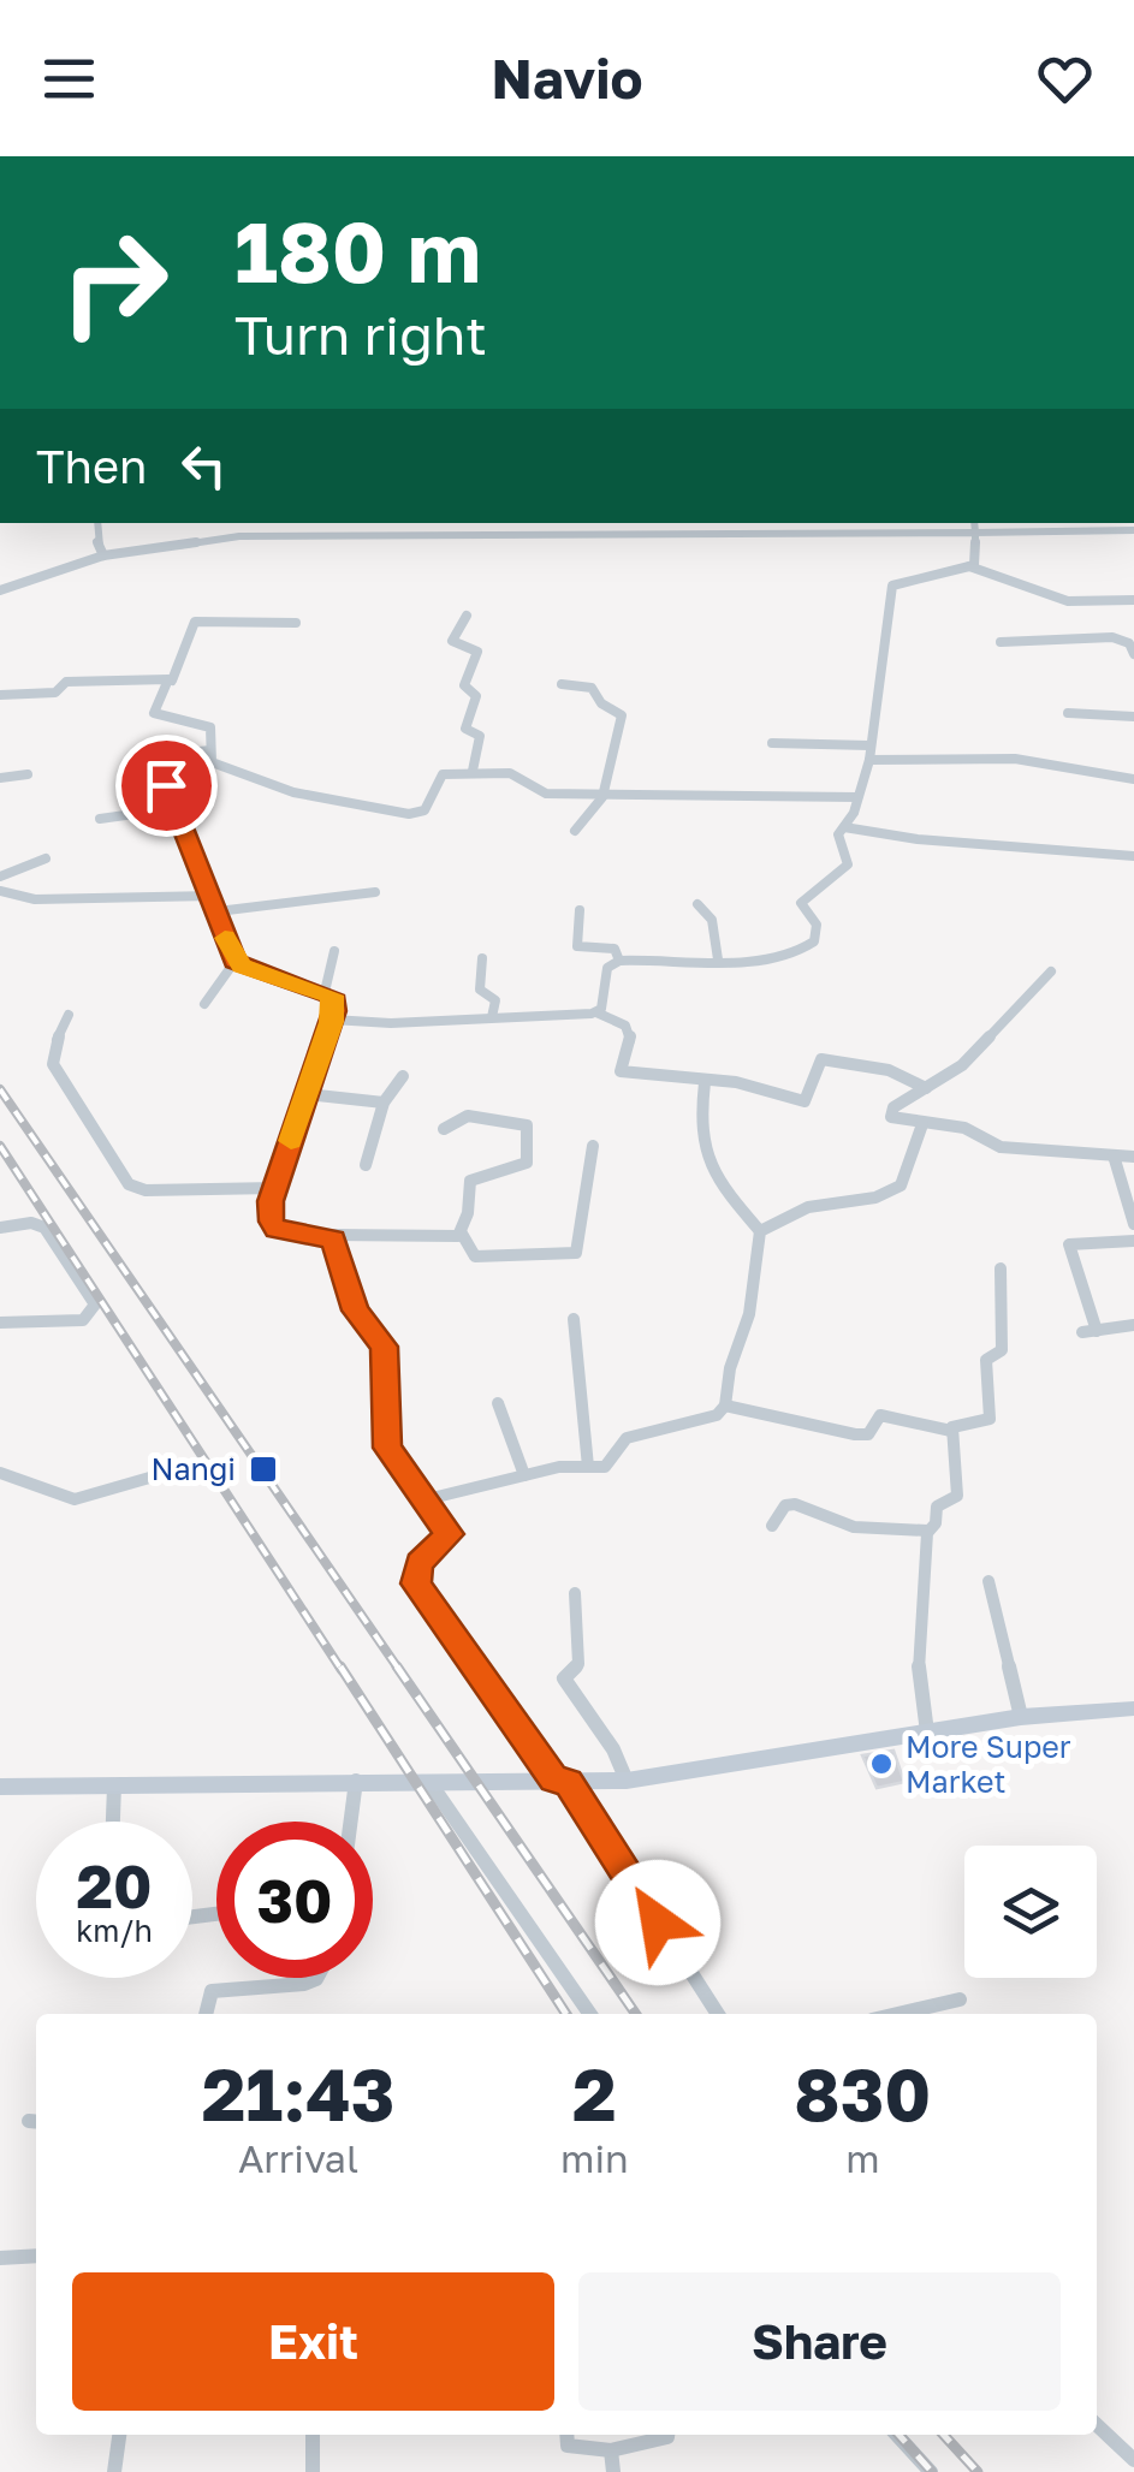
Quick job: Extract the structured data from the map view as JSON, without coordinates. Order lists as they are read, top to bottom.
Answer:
{
  "places": {
    "transit": ["Nangi"],
    "other": ["More Super Market"]
  },
  "page": {
    "header": "Navio",
    "turn": ["180 m", "Turn right"],
    "then": "Then",
    "speed": "20 km/h",
    "limit": "30",
    "eta": [
      "21:43",
      "Arrival",
      "2",
      "min",
      "830",
      "m"
    ],
    "buttons": ["Exit", "Share"]
  }
}
